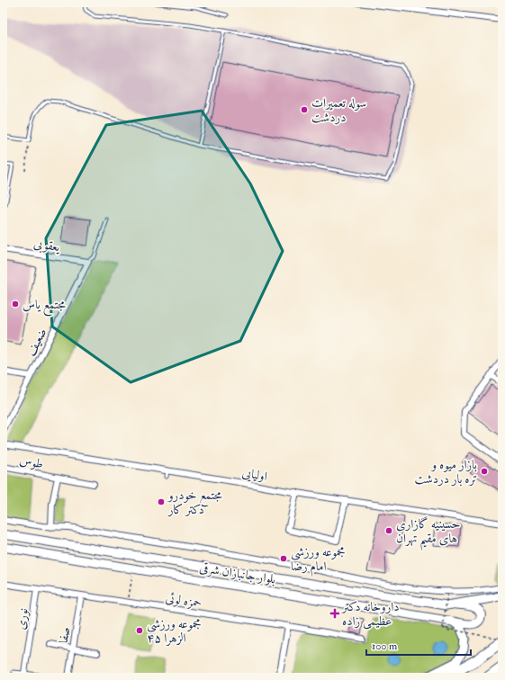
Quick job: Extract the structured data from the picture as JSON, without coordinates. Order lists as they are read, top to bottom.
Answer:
{
  "streets": {
    "main road": ["بلوار جانبازان شرقی"],
    "street": [
      "یعقوبی",
      "ضعیف",
      "طوس",
      "اولیایی",
      "حمزه لوئی",
      "نوری",
      "صفا"
    ]
  },
  "crossings": [
    ["یعقوبی", "ضعیف"],
    ["حمزه لوئی", "نوری"],
    ["حمزه لوئی", "صفا"]
  ],
  "places": {
    "other": [
      "سوله تعمیرات دردشت",
      "مجتمع یاس",
      "بازار میوه و تره بار دردشت",
      "مجتمع خودرو دکتر کار",
      "حسینیه گازاری های مقیم تهران",
      "مجموعه ورزشی امام رضا",
      "مجموعه ورزشی الزهرا ۴۵"
    ],
    "health": ["داروخانه دکتر عظیمی زاده"]
  },
  "scale_bar": "100 m"
}
